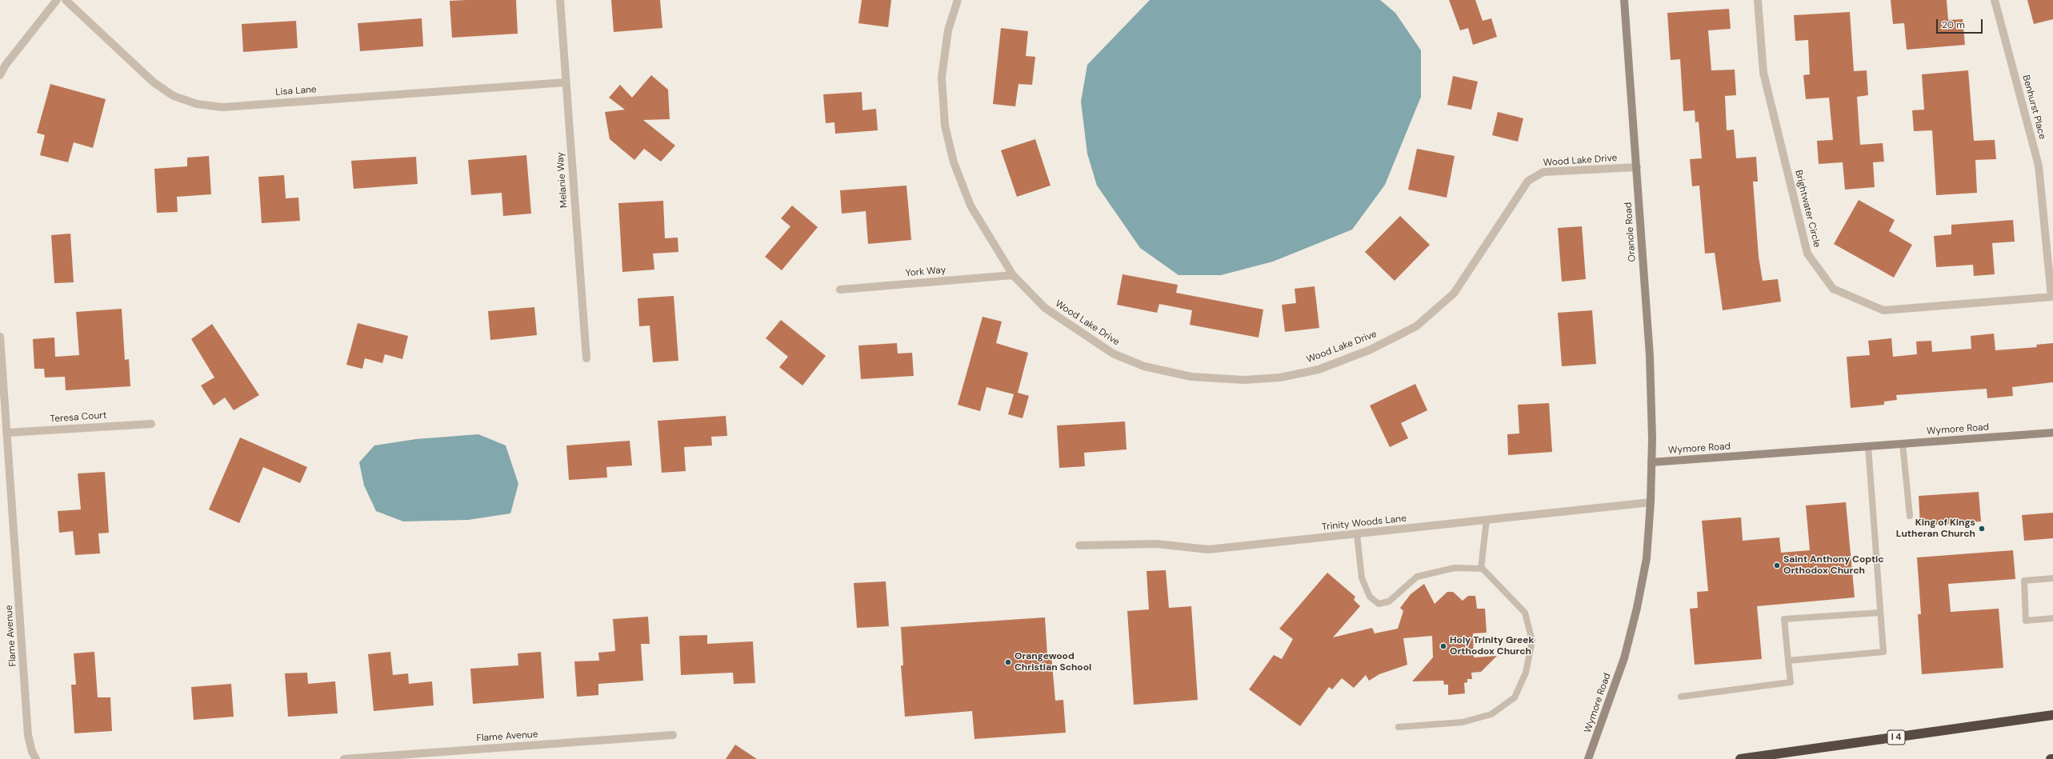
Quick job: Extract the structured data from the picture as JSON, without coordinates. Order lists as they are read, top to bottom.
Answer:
{
  "streets": {
    "highway": ["I 4"],
    "main road": ["Oranole Road", "Wymore Road"],
    "street": [
      "Lisa Lane",
      "Benhurst Place",
      "Wood Lake Drive",
      "Melanie Way",
      "Brightwater Circle",
      "York Way",
      "Teresa Court",
      "Trinity Woods Lane",
      "Flame Avenue"
    ]
  },
  "crossings": [
    ["Lisa Lane", "Melanie Way"],
    ["Benhurst Place", "Brightwater Circle"],
    ["Wood Lake Drive", "Oranole Road"],
    ["Wood Lake Drive", "York Way"],
    ["Oranole Road", "Wymore Road"],
    ["Teresa Court", "Flame Avenue"],
    ["Wymore Road", "Trinity Woods Lane"]
  ],
  "places": [
    "King of Kings Lutheran Church",
    "Saint Anthony Coptic Orthodox Church",
    "Holy Trinity Greek Orthodox Church",
    "Orangewood Christian School"
  ],
  "scale_bar": "20 m"
}
